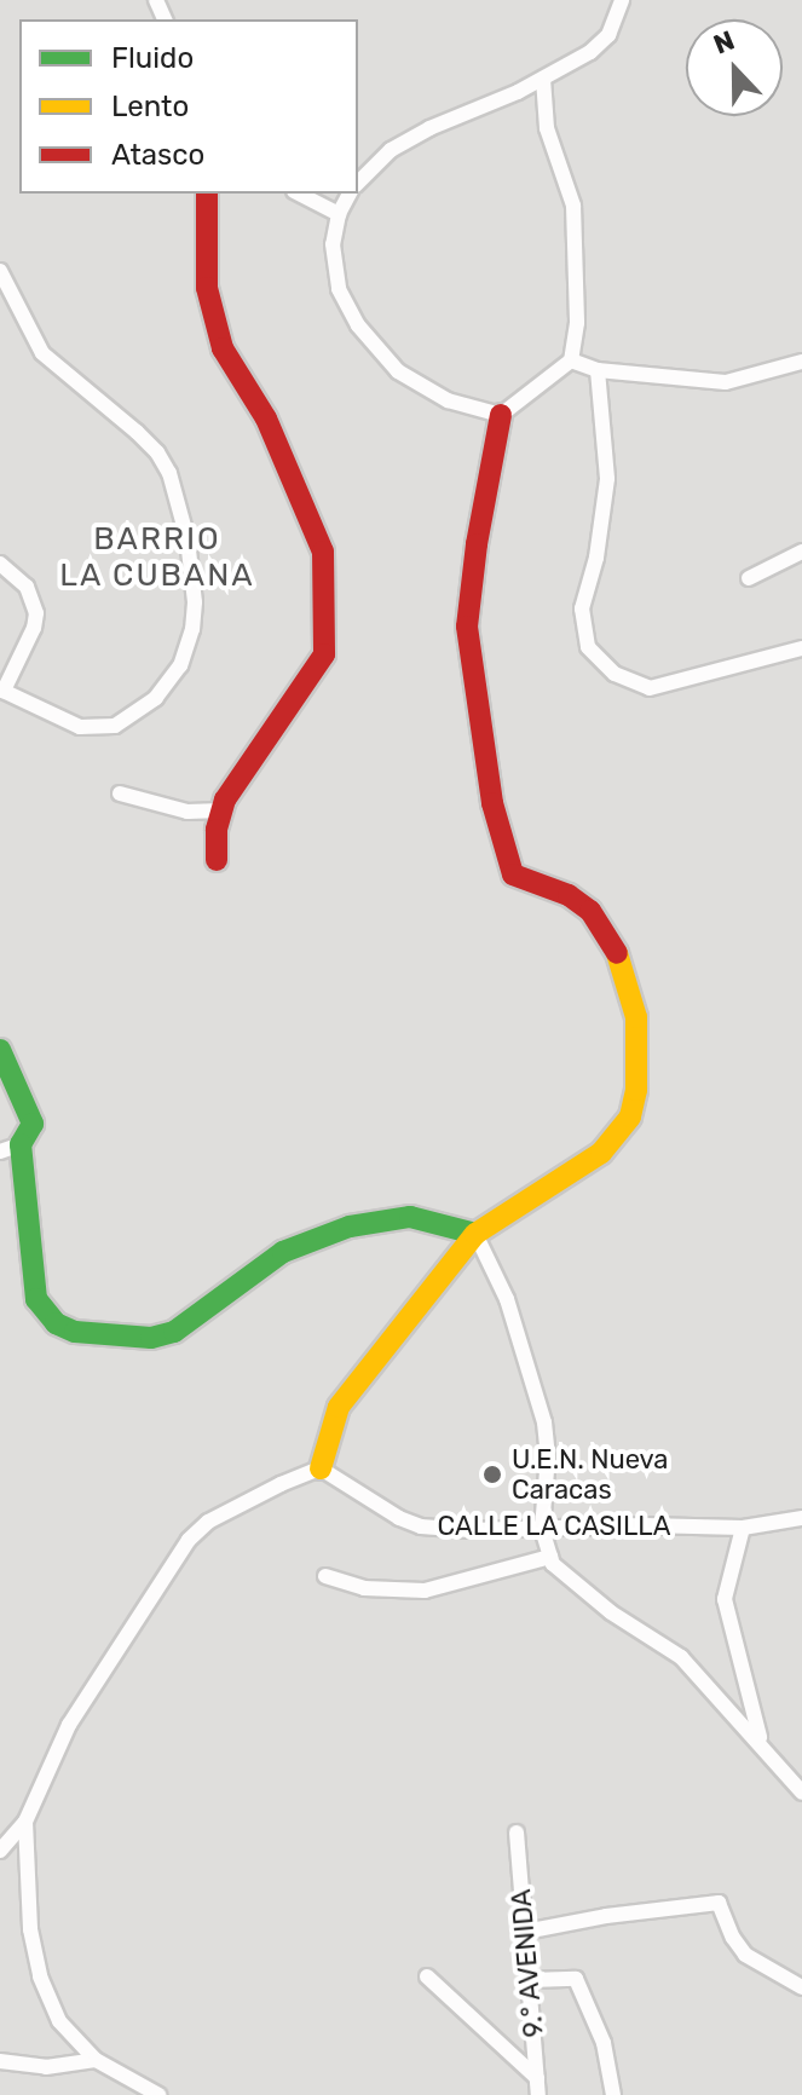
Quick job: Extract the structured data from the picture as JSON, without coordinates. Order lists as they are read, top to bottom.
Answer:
{
  "streets": {
    "street": ["CALLE LA CASILLA", "9.° AVENIDA"]
  },
  "districts": ["BARRIO LA CUBANA"],
  "places": ["U.E.N. Nueva Caracas"],
  "legend": ["Fluido", "Lento", "Atasco"],
  "north": "top"
}
